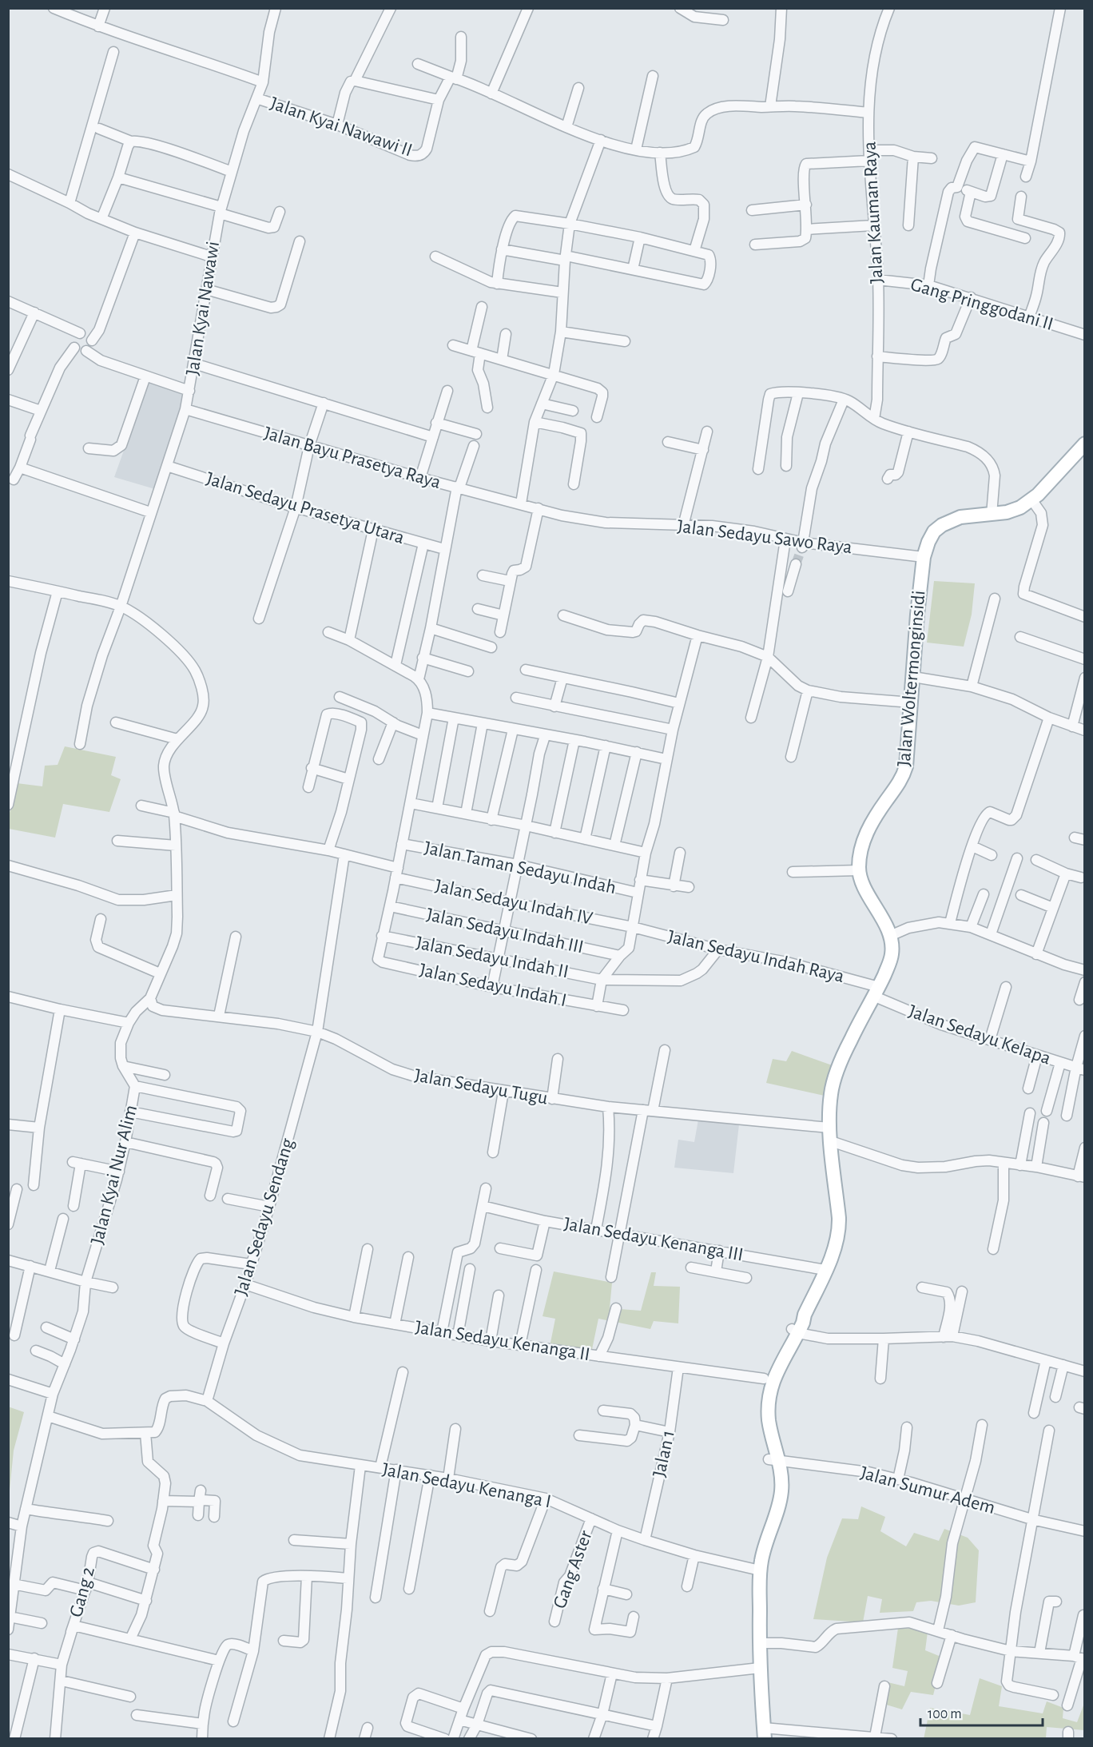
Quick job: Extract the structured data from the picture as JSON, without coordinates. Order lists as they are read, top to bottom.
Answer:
{
  "streets": {
    "main road": ["Jalan Woltermonginsidi"],
    "street": [
      "Jalan Kyai Nawawi II",
      "Jalan Kauman Raya",
      "Gang Pringgodani II",
      "Jalan Kyai Nawawi",
      "Jalan Bayu Prasetya Raya",
      "Jalan Sedayu Prasetya Utara",
      "Jalan Sedayu Sawo Raya",
      "Jalan Taman Sedayu Indah",
      "Jalan Sedayu Indah IV",
      "Jalan Sedayu Indah III",
      "Jalan Sedayu Indah Raya",
      "Jalan Sedayu Indah II",
      "Jalan Sedayu Indah I",
      "Jalan Sedayu Kelapa",
      "Jalan Sedayu Tugu",
      "Jalan Kyai Nur Alim",
      "Jalan Sedayu Sendang",
      "Jalan Sedayu Kenanga III",
      "Jalan Sedayu Kenanga II",
      "Jalan 1",
      "Jalan Sedayu Kenanga I",
      "Jalan Sumur Adem",
      "Gang Aster",
      "Gang 2"
    ]
  },
  "crossings": [
    ["Jalan Kyai Nawawi II", "Jalan Kyai Nawawi"],
    ["Jalan Kauman Raya", "Gang Pringgodani II"],
    ["Jalan Kyai Nawawi", "Jalan Bayu Prasetya Raya"],
    ["Jalan Kyai Nawawi", "Jalan Sedayu Prasetya Utara"],
    ["Jalan Kyai Nawawi", "Jalan Kyai Nur Alim"],
    ["Jalan Bayu Prasetya Raya", "Jalan Sedayu Sawo Raya"],
    ["Jalan Sedayu Sawo Raya", "Jalan Woltermonginsidi"],
    ["Jalan Woltermonginsidi", "Jalan Sedayu Indah Raya"],
    ["Jalan Woltermonginsidi", "Jalan Sedayu Kelapa"],
    ["Jalan Woltermonginsidi", "Jalan Sedayu Tugu"],
    ["Jalan Woltermonginsidi", "Jalan Sedayu Kenanga III"],
    ["Jalan Woltermonginsidi", "Jalan Sedayu Kenanga II"],
    ["Jalan Woltermonginsidi", "Jalan Sedayu Kenanga I"],
    ["Jalan Woltermonginsidi", "Jalan Sumur Adem"],
    ["Jalan Sedayu Indah IV", "Jalan Sedayu Indah Raya"],
    ["Jalan Sedayu Indah IV", "Jalan Kyai Nur Alim"],
    ["Jalan Sedayu Indah IV", "Jalan Sedayu Sendang"],
    ["Jalan Sedayu Indah Raya", "Jalan Sedayu Indah II"],
    ["Jalan Sedayu Indah Raya", "Jalan Sedayu Kelapa"],
    ["Jalan Sedayu Indah II", "Jalan Sedayu Indah I"],
    ["Jalan Sedayu Tugu", "Jalan Kyai Nur Alim"],
    ["Jalan Sedayu Tugu", "Jalan Sedayu Sendang"],
    ["Jalan Sedayu Sendang", "Jalan Sedayu Kenanga II"],
    ["Jalan Sedayu Sendang", "Jalan Sedayu Kenanga I"],
    ["Jalan Sedayu Kenanga II", "Jalan 1"],
    ["Jalan 1", "Jalan Sedayu Kenanga I"],
    ["Jalan Sedayu Kenanga I", "Gang Aster"]
  ],
  "scale_bar": "100 m"
}
